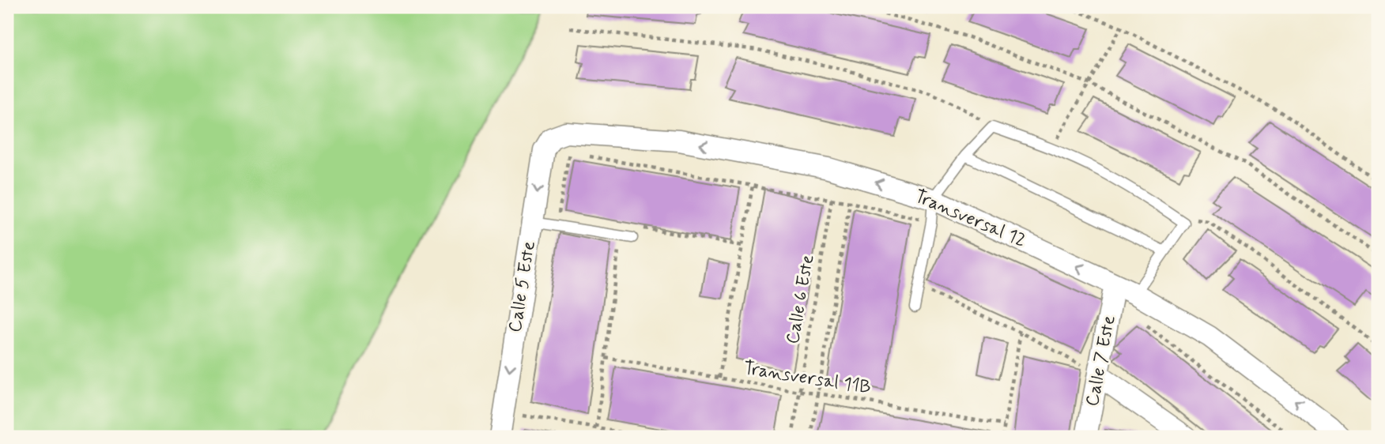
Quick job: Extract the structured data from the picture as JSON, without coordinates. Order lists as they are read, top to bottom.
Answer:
{
  "streets": {
    "street": ["Transversal 12", "Calle 5 Este", "Calle 7 Este"],
    "path": ["Calle 6 Este", "Transversal 11B"]
  },
  "crossings": [
    ["Transversal 12", "Calle 5 Este"],
    ["Transversal 12", "Calle 7 Este"],
    ["Calle 6 Este", "Transversal 11B"]
  ],
  "one_way": ["Transversal 12", "Calle 5 Este"]
}
